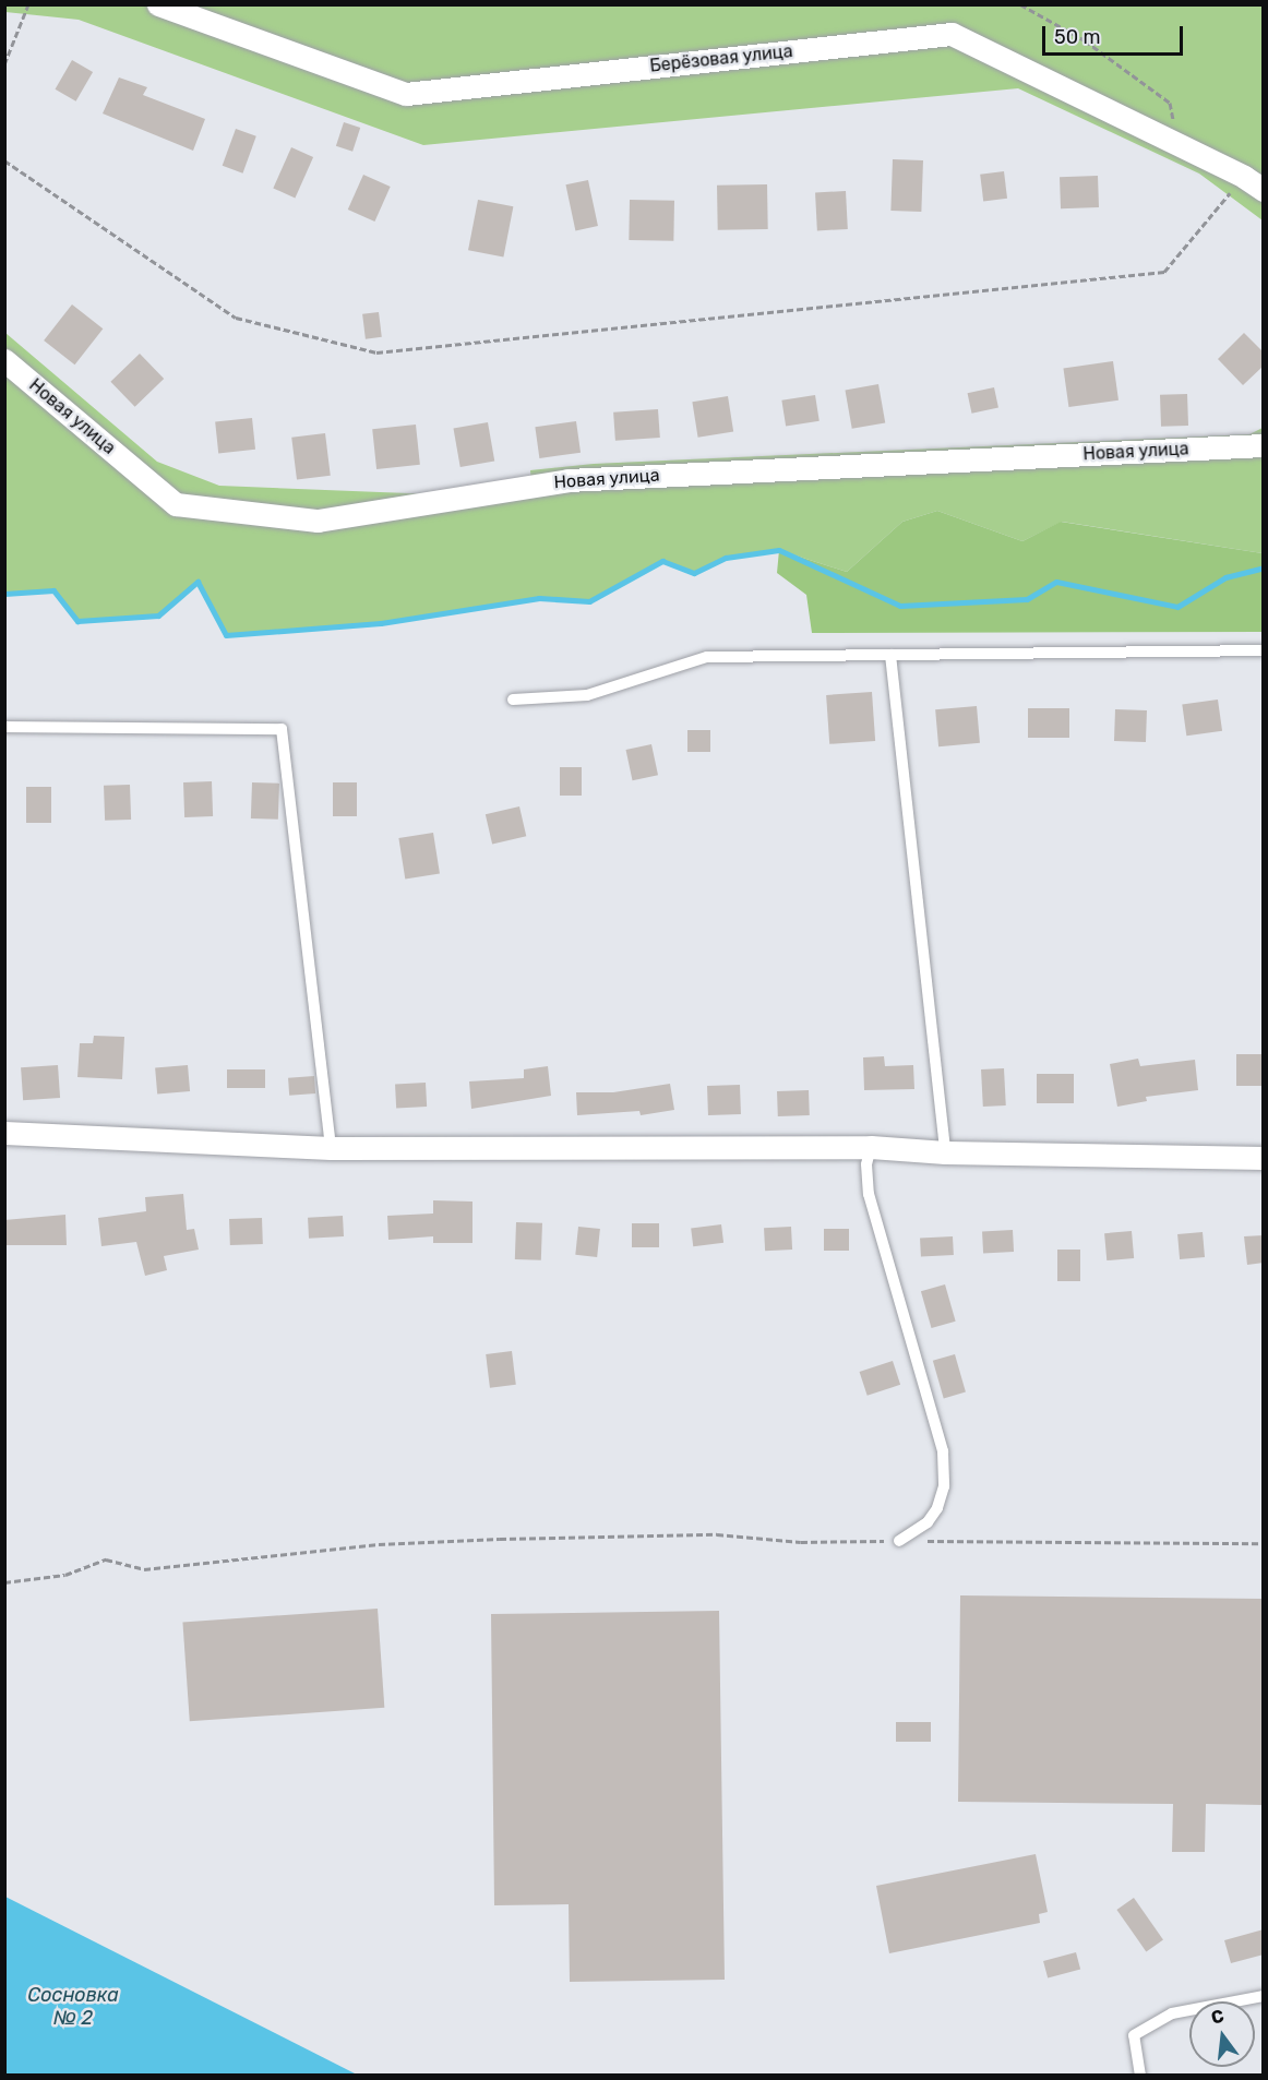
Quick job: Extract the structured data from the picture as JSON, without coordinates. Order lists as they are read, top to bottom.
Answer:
{
  "streets": {
    "street": ["Берёзовая улица", "Новая улица"]
  },
  "water": ["Сосновка № 2"],
  "scale_bar": "50 m",
  "north": "top"
}
